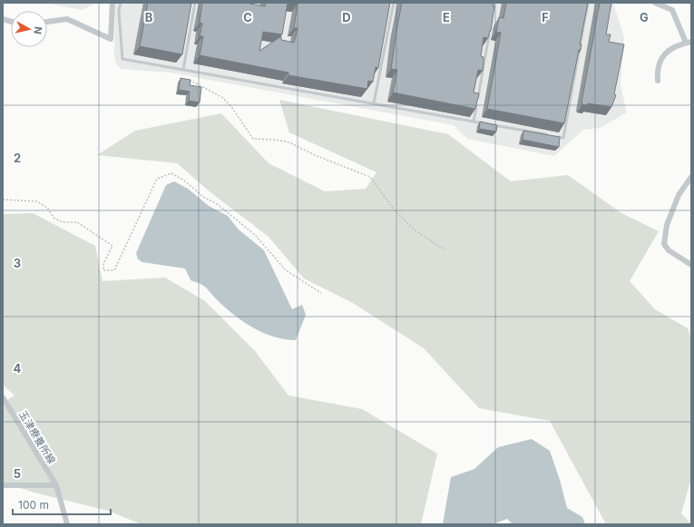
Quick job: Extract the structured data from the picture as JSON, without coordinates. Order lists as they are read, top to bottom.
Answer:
{
  "streets": {
    "street": ["玉津療養所線"]
  },
  "scale_bar": "100 m",
  "north": "right",
  "grid": {
    "columns": [
      "B",
      "C",
      "D",
      "E",
      "F",
      "G"
    ],
    "rows": [
      "2",
      "3",
      "4",
      "5"
    ]
  }
}
